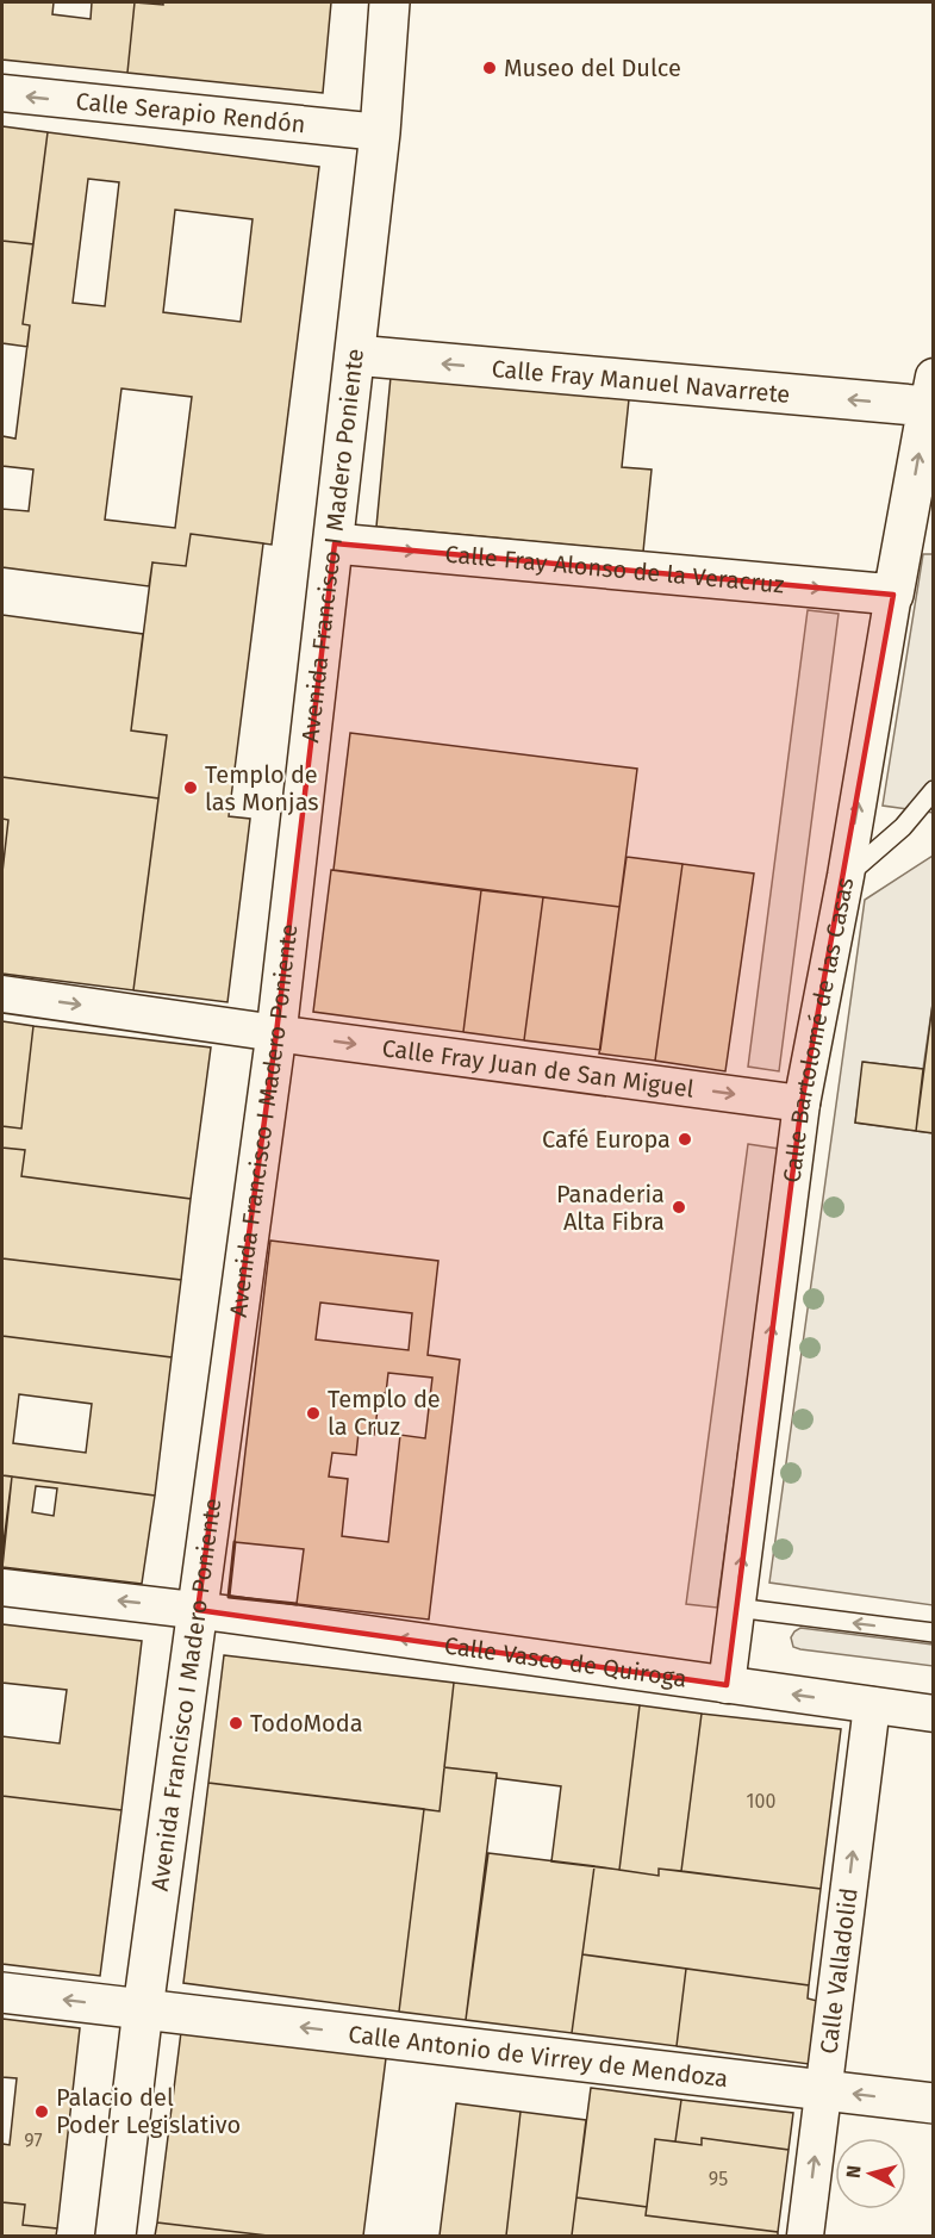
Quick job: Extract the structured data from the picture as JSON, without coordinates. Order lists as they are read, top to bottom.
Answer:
{
  "streets": {
    "street": [
      "Calle Serapio Rendón",
      "Calle Fray Manuel Navarrete",
      "Avenida Francisco I Madero Poniente",
      "Calle Fray Alonso de la Veracruz",
      "Calle Bartolomé de las Casas",
      "Calle Fray Juan de San Miguel",
      "Calle Vasco de Quiroga",
      "Calle Valladolid",
      "Calle Antonio de Virrey de Mendoza"
    ]
  },
  "crossings": [
    ["Calle Serapio Rendón", "Avenida Francisco I Madero Poniente"],
    ["Calle Fray Manuel Navarrete", "Avenida Francisco I Madero Poniente"],
    ["Calle Fray Manuel Navarrete", "Calle Bartolomé de las Casas"],
    ["Avenida Francisco I Madero Poniente", "Calle Fray Alonso de la Veracruz"],
    ["Avenida Francisco I Madero Poniente", "Calle Fray Juan de San Miguel"],
    ["Avenida Francisco I Madero Poniente", "Calle Vasco de Quiroga"],
    ["Avenida Francisco I Madero Poniente", "Calle Antonio de Virrey de Mendoza"],
    ["Calle Fray Alonso de la Veracruz", "Calle Bartolomé de las Casas"],
    ["Calle Bartolomé de las Casas", "Calle Fray Juan de San Miguel"],
    ["Calle Bartolomé de las Casas", "Calle Vasco de Quiroga"],
    ["Calle Vasco de Quiroga", "Calle Valladolid"],
    ["Calle Valladolid", "Calle Antonio de Virrey de Mendoza"]
  ],
  "one_way": [
    "Calle Serapio Rendón",
    "Calle Fray Manuel Navarrete",
    "Calle Fray Alonso de la Veracruz",
    "Calle Bartolomé de las Casas",
    "Calle Fray Juan de San Miguel",
    "Calle Vasco de Quiroga",
    "Calle Valladolid",
    "Calle Antonio de Virrey de Mendoza"
  ],
  "places": [
    "Museo del Dulce",
    "Templo de las Monjas",
    "Café Europa",
    "Panaderia Alta Fibra",
    "Templo de la Cruz",
    "TodoModa",
    "Palacio del Poder Legislativo"
  ],
  "house_numbers": ["100", "97", "95"],
  "north": "left"
}
